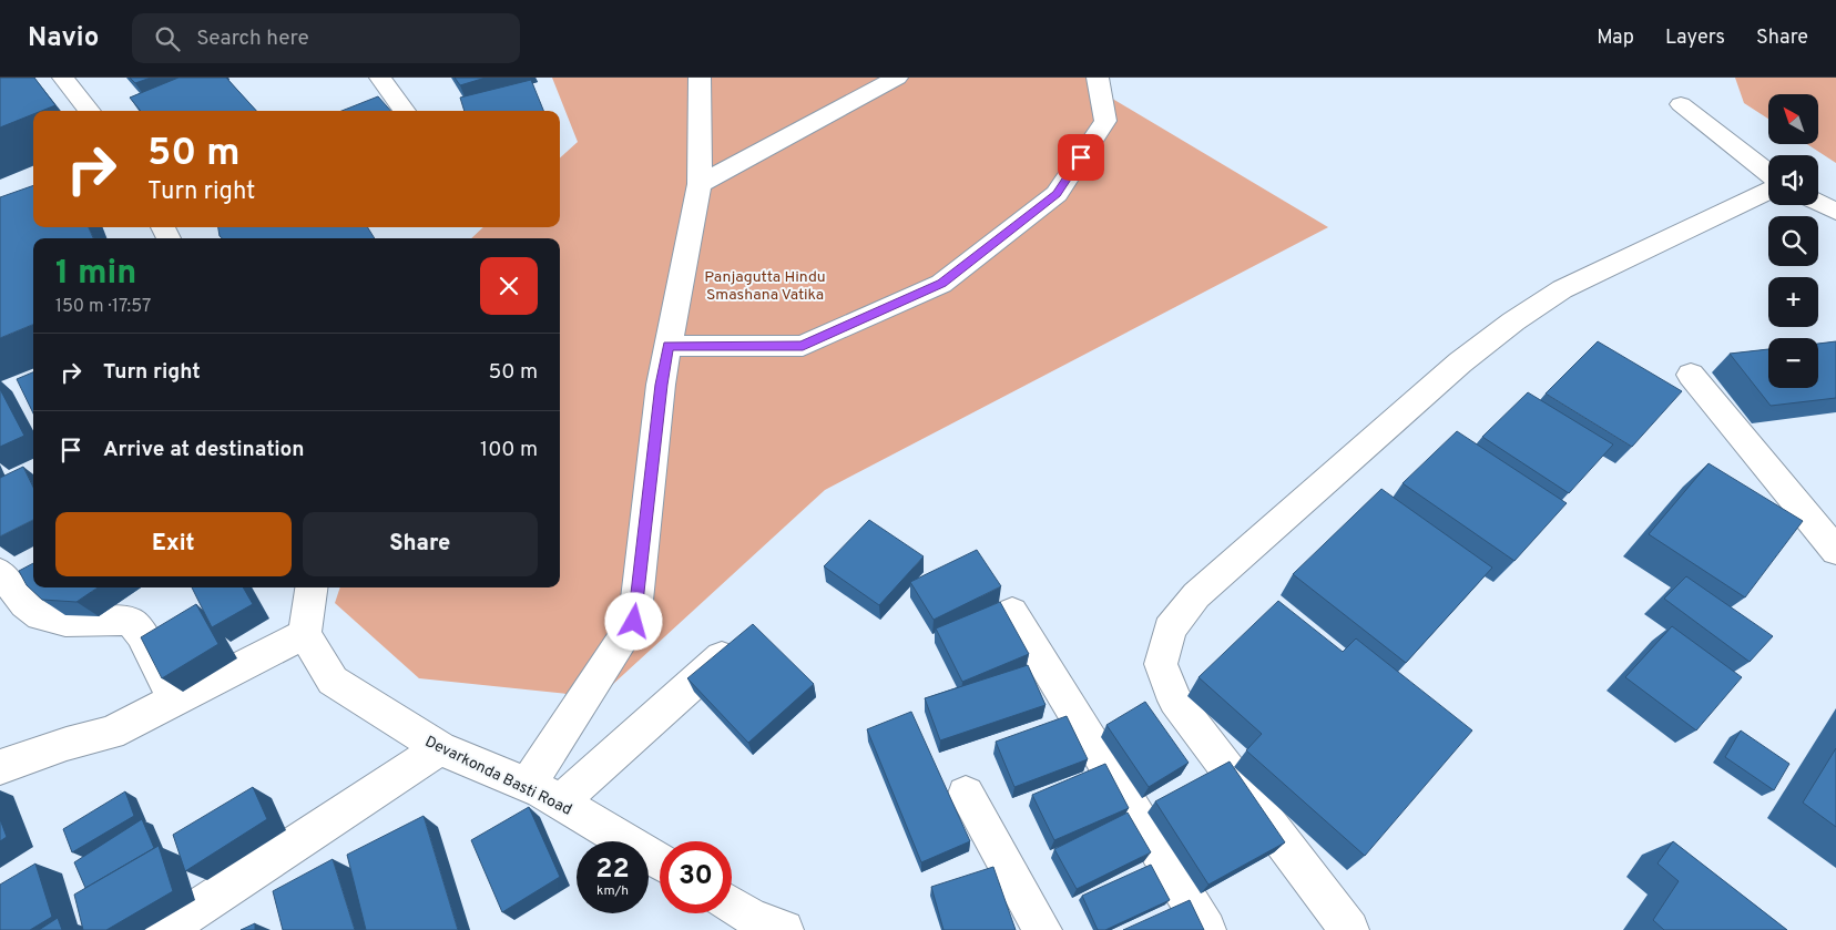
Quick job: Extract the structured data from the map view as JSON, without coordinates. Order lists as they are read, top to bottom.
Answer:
{
  "streets": {
    "street": ["Devarkonda Basti Road"]
  },
  "parks": ["Panjagutta Hindu Smashana Vatika"],
  "north": "top left",
  "page": {
    "header": "Navio",
    "search": "Search here",
    "nav": ["Map", "Layers", "Share"],
    "map_buttons": ["+", "−"],
    "turn": ["50 m", "Turn right"],
    "heading": ["1 min", "150 m · 17:57"],
    "list": [
      {
        "name": "Turn right",
        "value": "50 m"
      },
      {
        "name": "Arrive at destination",
        "value": "100 m"
      }
    ],
    "buttons": ["Exit", "Share"],
    "speed": "22 km/h",
    "limit": "30"
  }
}
